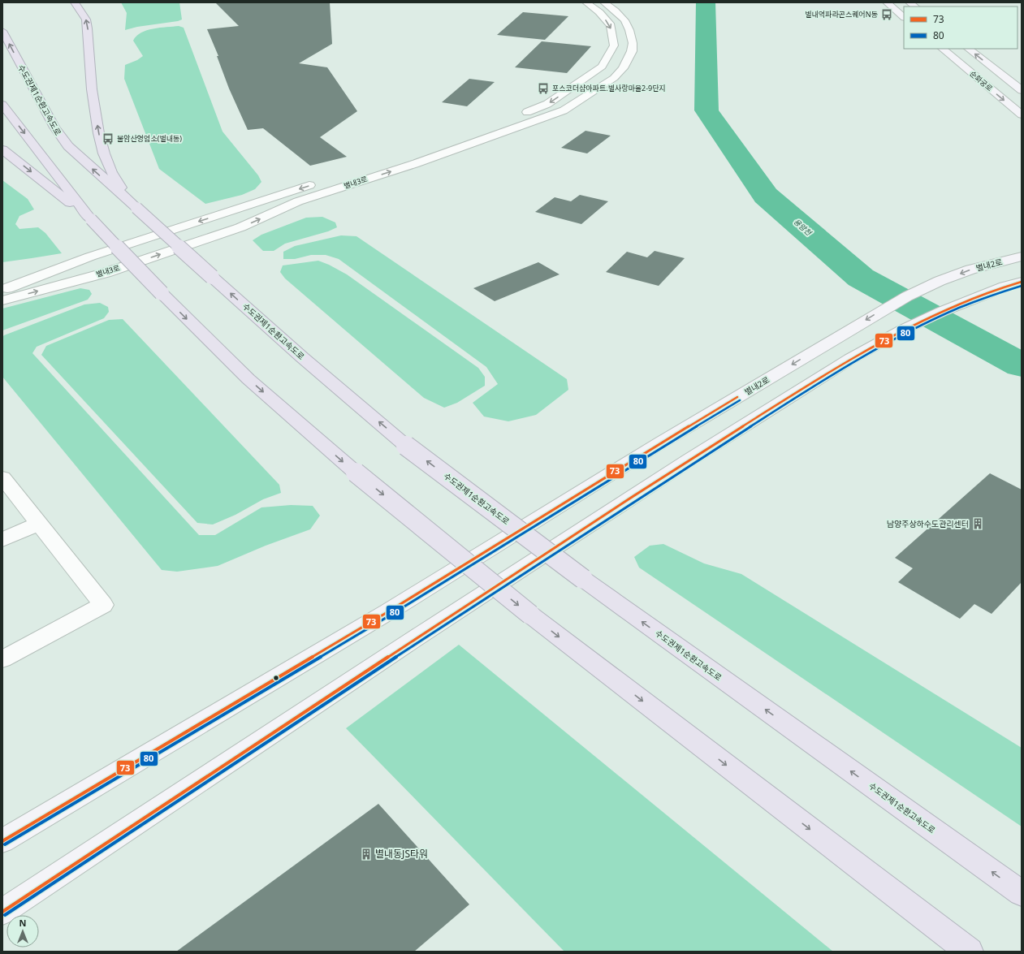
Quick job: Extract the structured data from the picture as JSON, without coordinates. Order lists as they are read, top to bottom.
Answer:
{
  "streets": {
    "highway": ["수도권제1순환고속도로"],
    "street": ["순화궁로", "별내3로", "별내2로"]
  },
  "water": ["용암천"],
  "places": {
    "bus stop": ["별내역파라곤스퀘어N동", "포스코더샵아파트.별사랑마을2-9단지", "불암산영업소(별내동)"],
    "building": ["남양주상하수도관리센터", "별내동JS타워"]
  },
  "lines": ["transit line 73", "transit line 80"],
  "legend": ["73", "80"],
  "north": "top"
}
